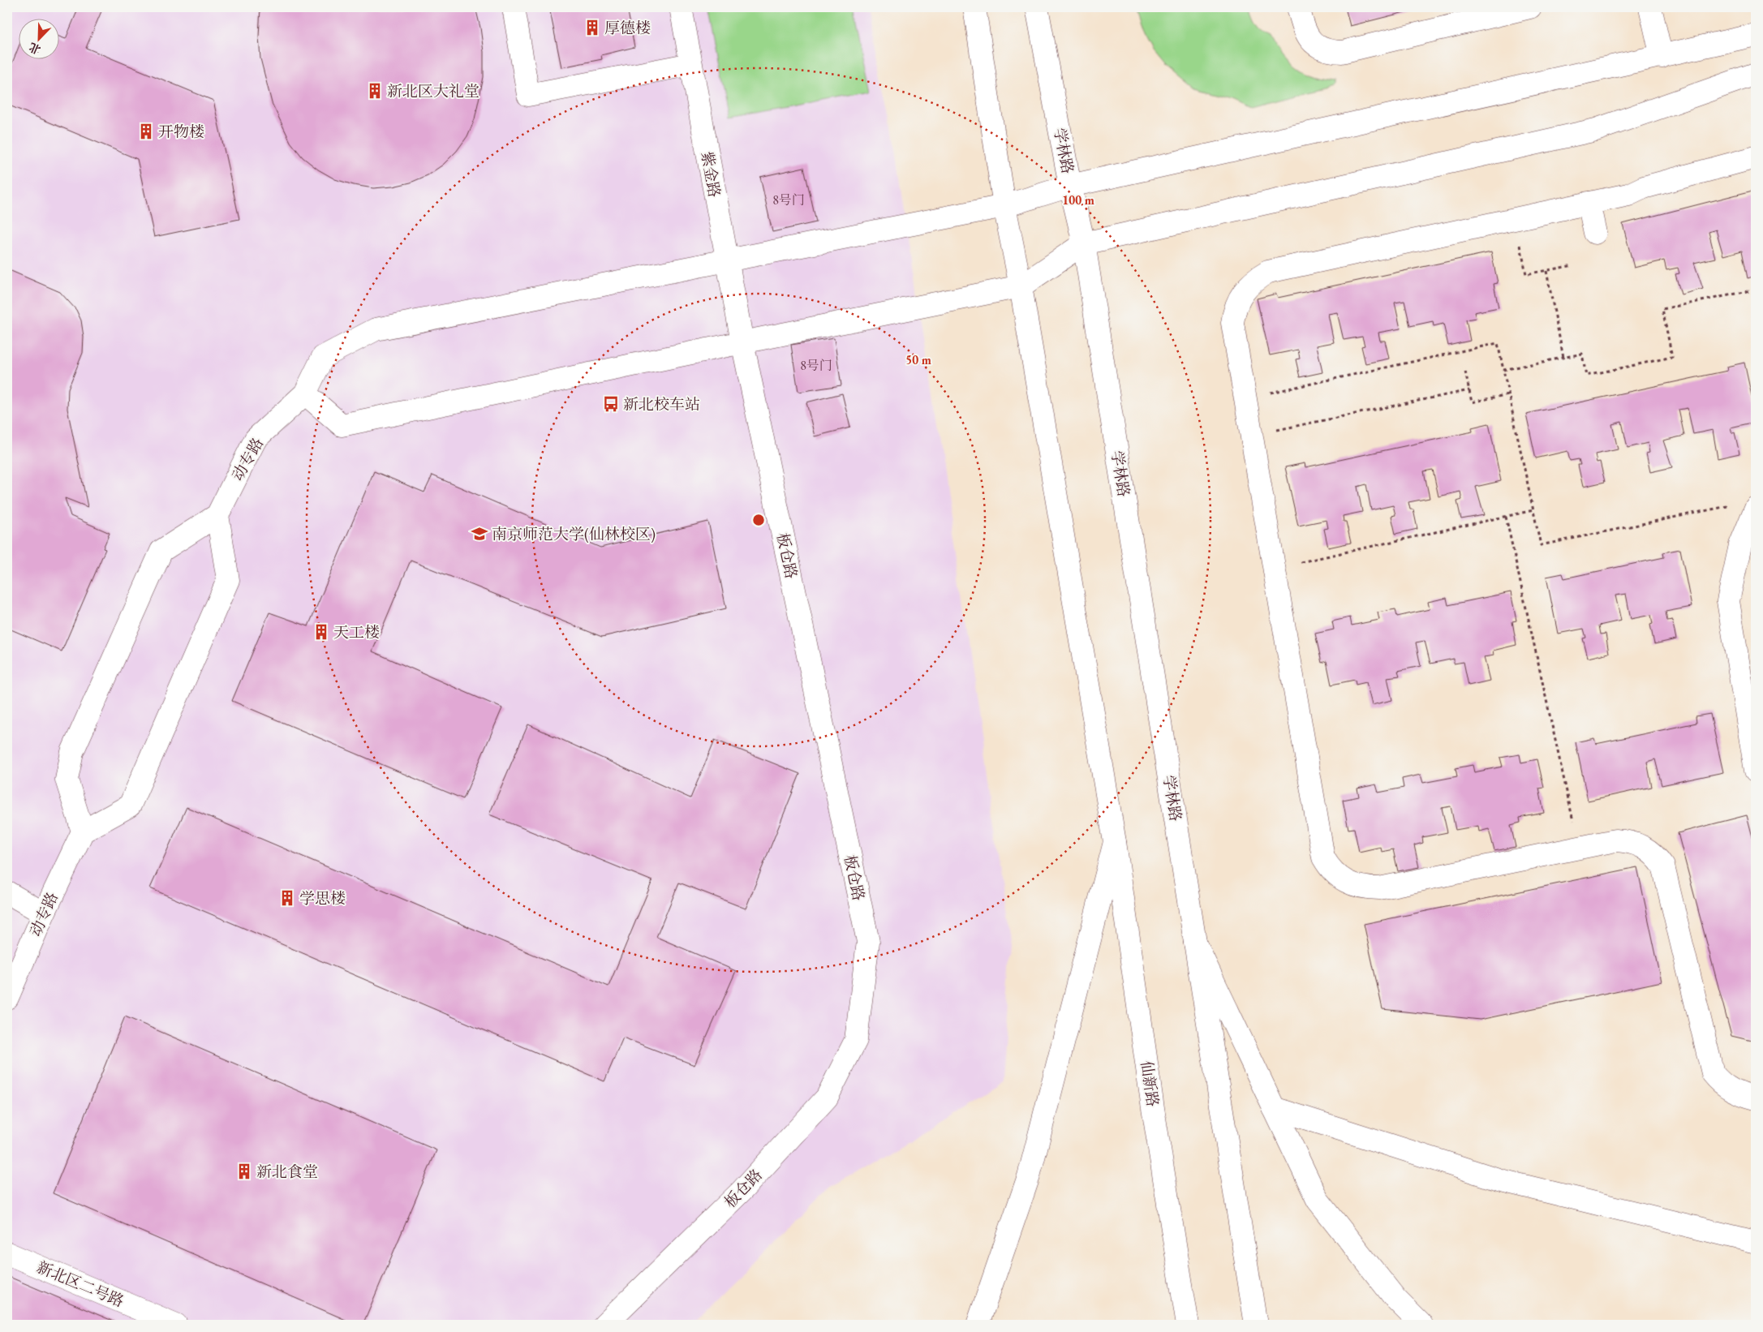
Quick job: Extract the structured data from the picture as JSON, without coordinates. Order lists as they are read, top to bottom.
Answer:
{
  "streets": {
    "main road": [
      "学林路",
      "紫金路",
      "动专路",
      "板仓路",
      "仙新路",
      "新北区二号路"
    ]
  },
  "crossings": [
    ["紫金路", "板仓路"]
  ],
  "places": {
    "building": [
      "厚德楼",
      "新北区大礼堂",
      "开物楼",
      "天工楼",
      "学思楼",
      "新北食堂"
    ],
    "bus stop": ["新北校车站"],
    "school or university": ["南京师范大学(仙林校区)"]
  },
  "house_numbers": ["8号门", "8号门"],
  "north": "bottom left",
  "rings": ["100 m", "50 m"]
}
